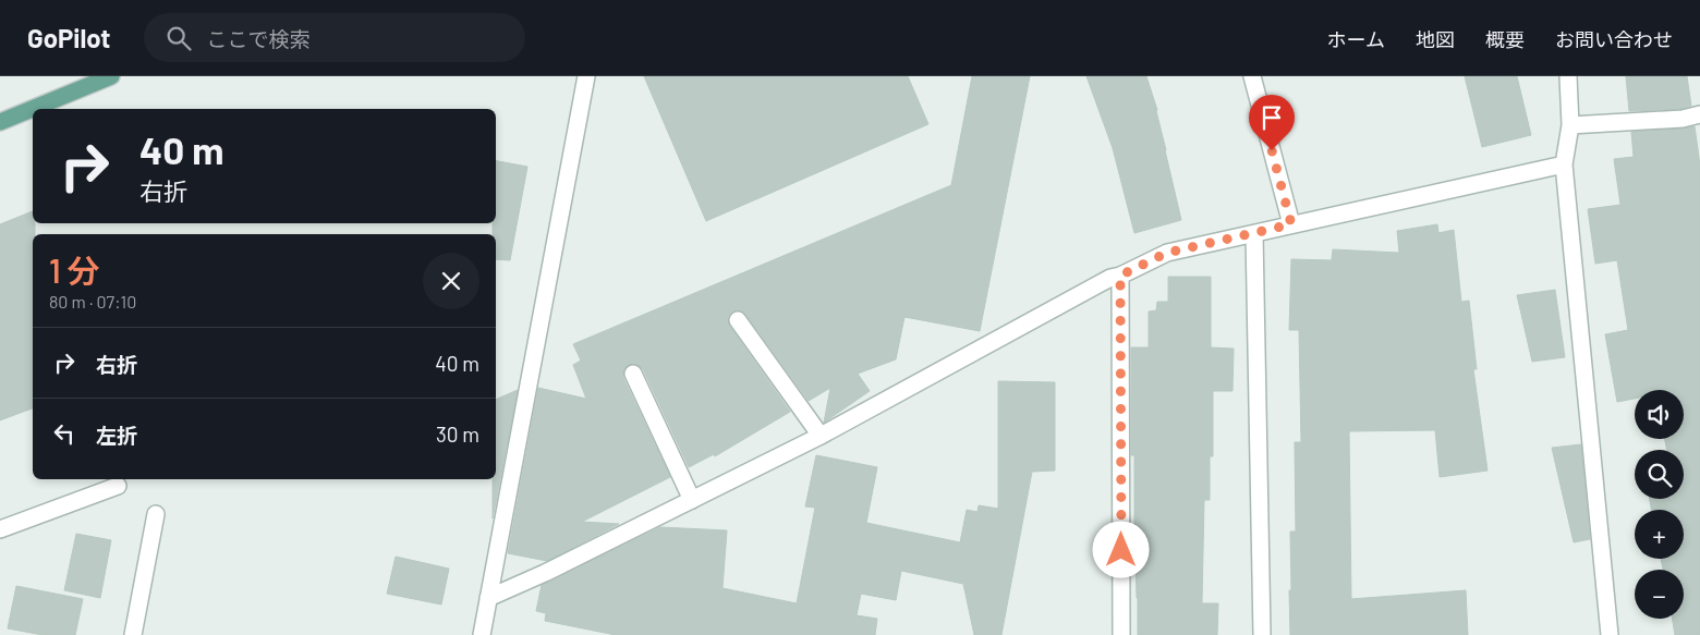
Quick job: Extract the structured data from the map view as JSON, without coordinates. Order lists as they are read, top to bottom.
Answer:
{
  "page": {
    "header": "GoPilot",
    "search": "ここで検索",
    "nav": [
      "ホーム",
      "地図",
      "概要",
      "お問い合わせ"
    ],
    "turn": ["40 m", "右折"],
    "heading": ["1 分", "80 m · 07:10"],
    "list": [
      {
        "name": "右折",
        "value": "40 m"
      },
      {
        "name": "左折",
        "value": "30 m"
      }
    ],
    "map_buttons": ["+", "−"]
  }
}
